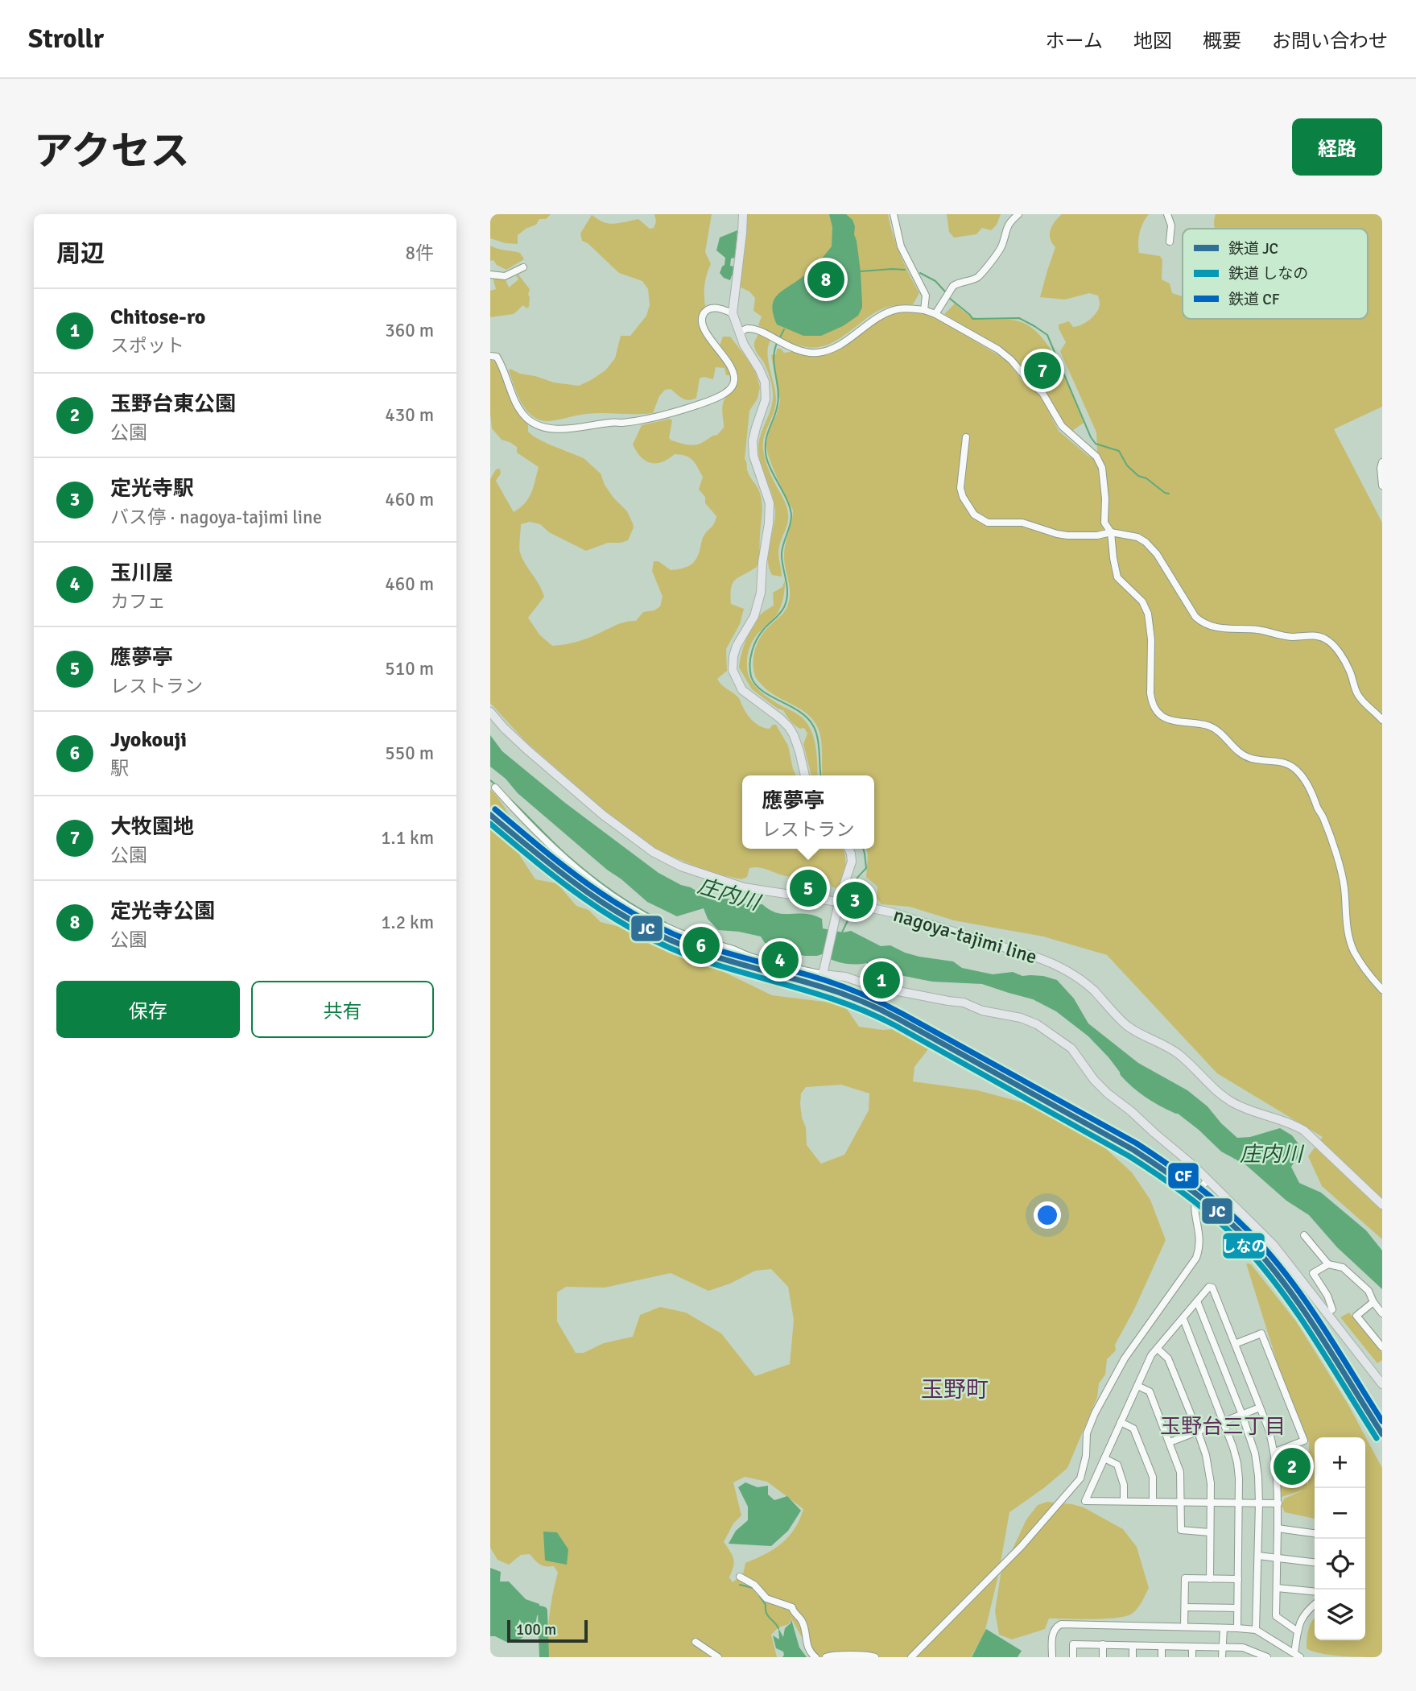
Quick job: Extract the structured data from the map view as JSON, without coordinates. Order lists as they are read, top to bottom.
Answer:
{
  "streets": {
    "main road": ["nagoya-tajimi line"]
  },
  "districts": ["玉野町", "玉野台三丁目"],
  "water": ["庄内川"],
  "lines": ["rail line CF", "rail line JC", "rail line しなの"],
  "legend": ["鉄道 JC", "鉄道 しなの", "鉄道 CF"],
  "scale_bar": "100 m",
  "page": {
    "header": "Strollr",
    "nav": [
      "ホーム",
      "地図",
      "概要",
      "お問い合わせ"
    ],
    "title": "アクセス",
    "buttons": [
      "経路",
      ["保存", "共有"]
    ],
    "heading": ["周辺", "8件"],
    "pins": [
      "8",
      "7",
      "5",
      "3",
      "6",
      "4",
      "1",
      "2"
    ],
    "list": [
      {
        "mark": "1",
        "name": "Chitose-ro",
        "note": "スポット",
        "value": "360 m"
      },
      {
        "mark": "2",
        "name": "玉野台東公園",
        "note": "公園",
        "value": "430 m"
      },
      {
        "mark": "3",
        "name": "定光寺駅",
        "note": "バス停 · nagoya-tajimi line",
        "value": "460 m"
      },
      {
        "mark": "4",
        "name": "玉川屋",
        "note": "カフェ",
        "value": "460 m"
      },
      {
        "mark": "5",
        "name": "應夢亭",
        "note": "レストラン",
        "value": "510 m"
      },
      {
        "mark": "6",
        "name": "Jyokouji",
        "note": "駅",
        "value": "550 m"
      },
      {
        "mark": "7",
        "name": "大牧園地",
        "note": "公園",
        "value": "1.1 km"
      },
      {
        "mark": "8",
        "name": "定光寺公園",
        "note": "公園",
        "value": "1.2 km"
      }
    ],
    "popup": ["應夢亭", "レストラン"],
    "map_buttons": ["+", "−"],
    "scale": "100 m"
  }
}
